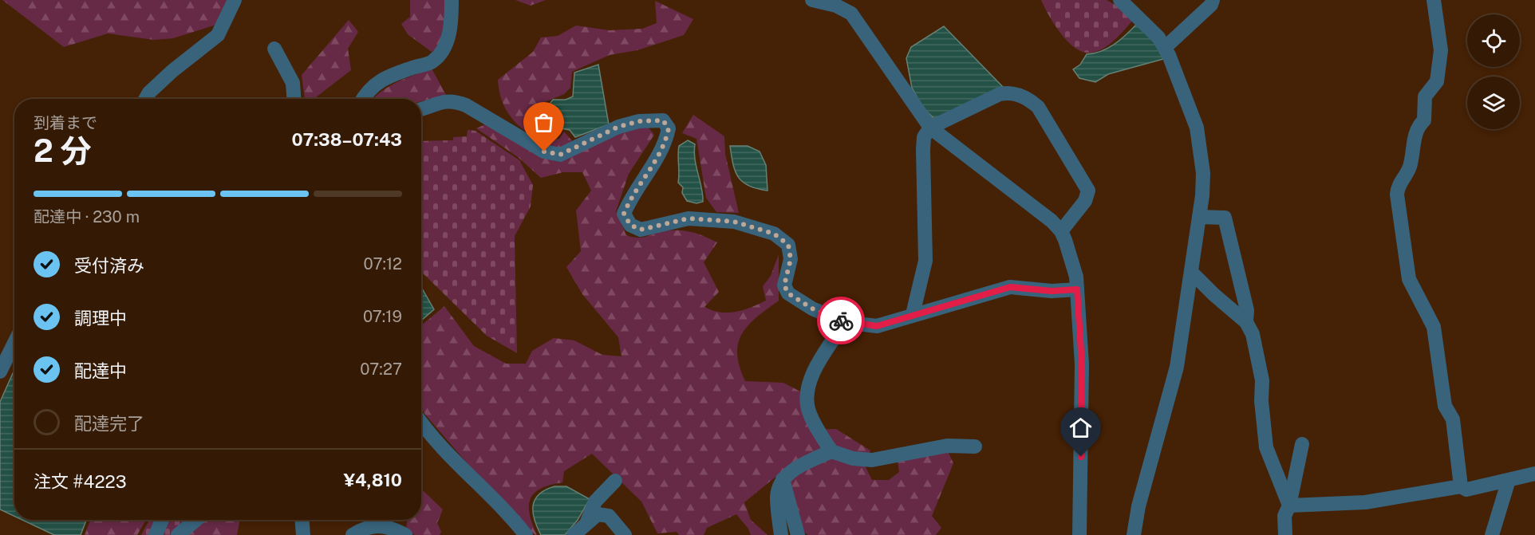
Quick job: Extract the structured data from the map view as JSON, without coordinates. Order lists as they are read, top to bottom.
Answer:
{
  "page": {
    "heading": ["2 分", "到着まで", "07:38–07:43"],
    "panel": ["注文 #4223", "¥4,810"],
    "bar": "配達中 · 230 m",
    "list": [
      ["受付済み", "07:12"],
      ["調理中", "07:19"],
      ["配達中", "07:27"],
      "配達完了"
    ]
  }
}
